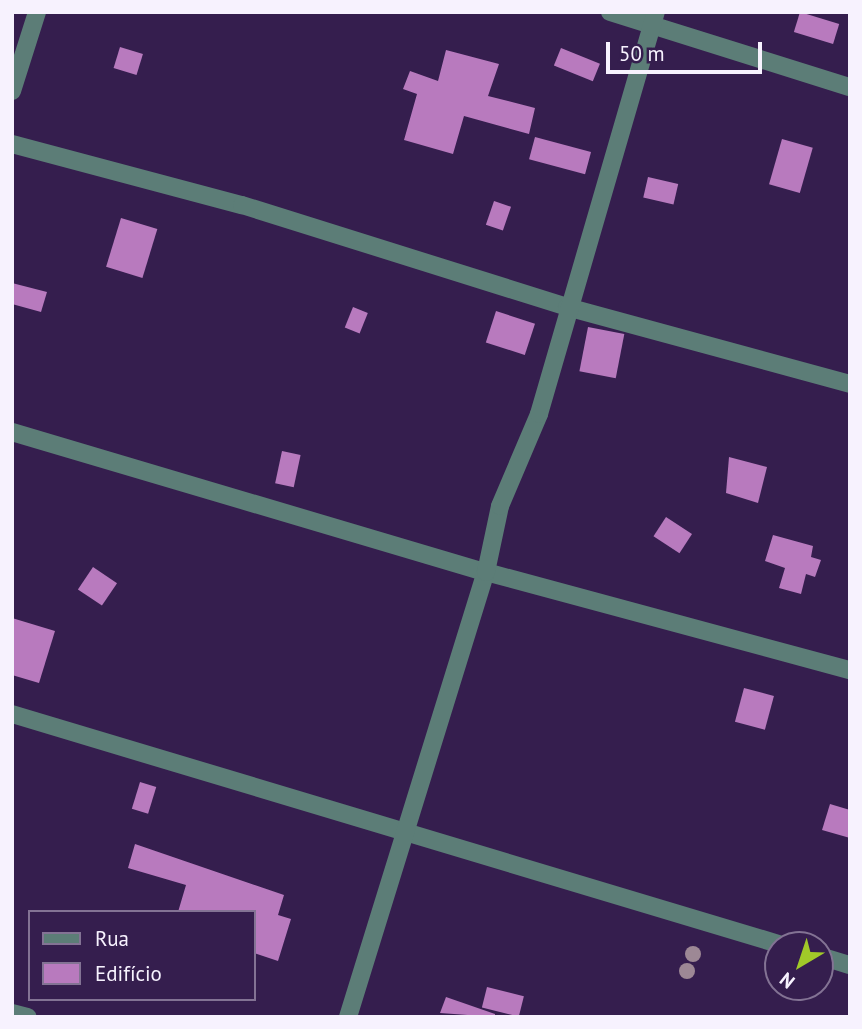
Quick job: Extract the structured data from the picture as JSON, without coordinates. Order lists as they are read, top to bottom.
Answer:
{
  "legend": ["Rua", "Edifício"],
  "scale_bar": "50 m",
  "north": "bottom left"
}
